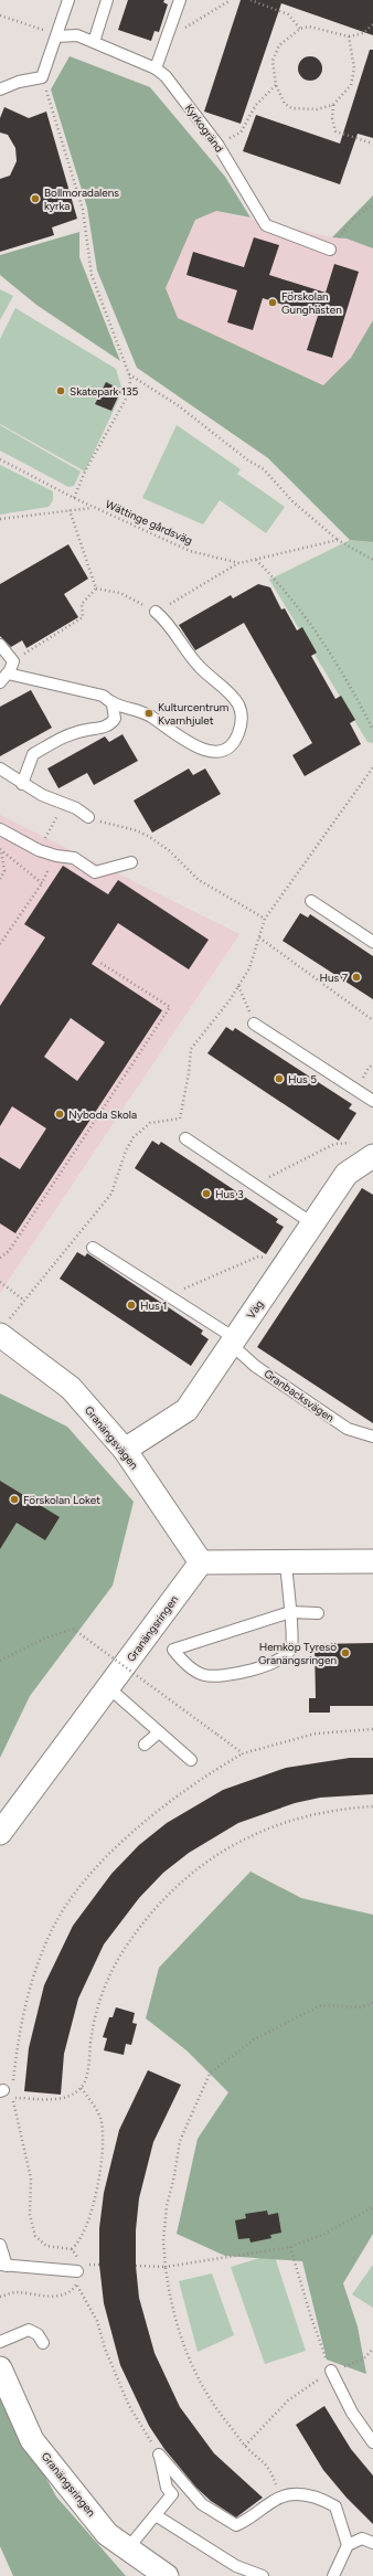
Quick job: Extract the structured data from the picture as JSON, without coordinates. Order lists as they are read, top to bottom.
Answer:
{
  "streets": {
    "street": ["Väg", "Granängsvägen", "Granängsringen"],
    "lane": ["Kyrkogränd", "Granbacksvägen"],
    "path": ["Wättinge gårdsväg"]
  },
  "crossings": [
    ["Väg", "Granbacksvägen"],
    ["Väg", "Granängsvägen"],
    ["Granängsvägen", "Granängsringen"]
  ],
  "places": [
    "Bollmoradalens kyrka",
    "Förskolan Gunghästen",
    "Skatepark 135",
    "Kulturcentrum Kvarnhjulet",
    "Hus 7",
    "Hus 5",
    "Nyboda Skola",
    "Hus 3",
    "Hus 1",
    "Förskolan Loket",
    "Hemköp Tyresö Granängsringen"
  ]
}
